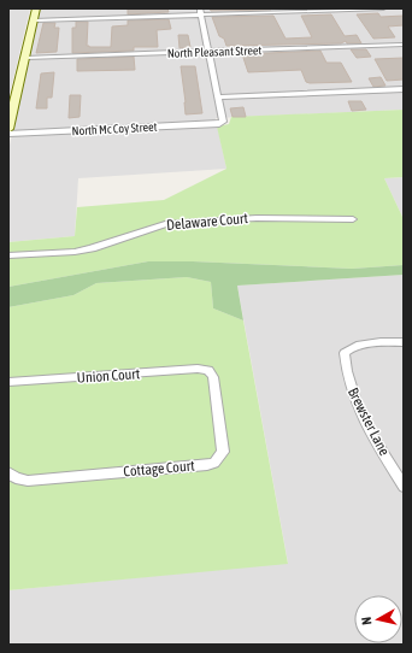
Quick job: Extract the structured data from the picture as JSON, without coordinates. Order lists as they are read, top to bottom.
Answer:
{
  "streets": {
    "street": [
      "North Pleasant Street",
      "North Mc Coy Street",
      "Delaware Court",
      "Union Court",
      "Brewster Lane",
      "Cottage Court"
    ]
  },
  "crossings": [
    ["Union Court", "Cottage Court"]
  ],
  "north": "left"
}
